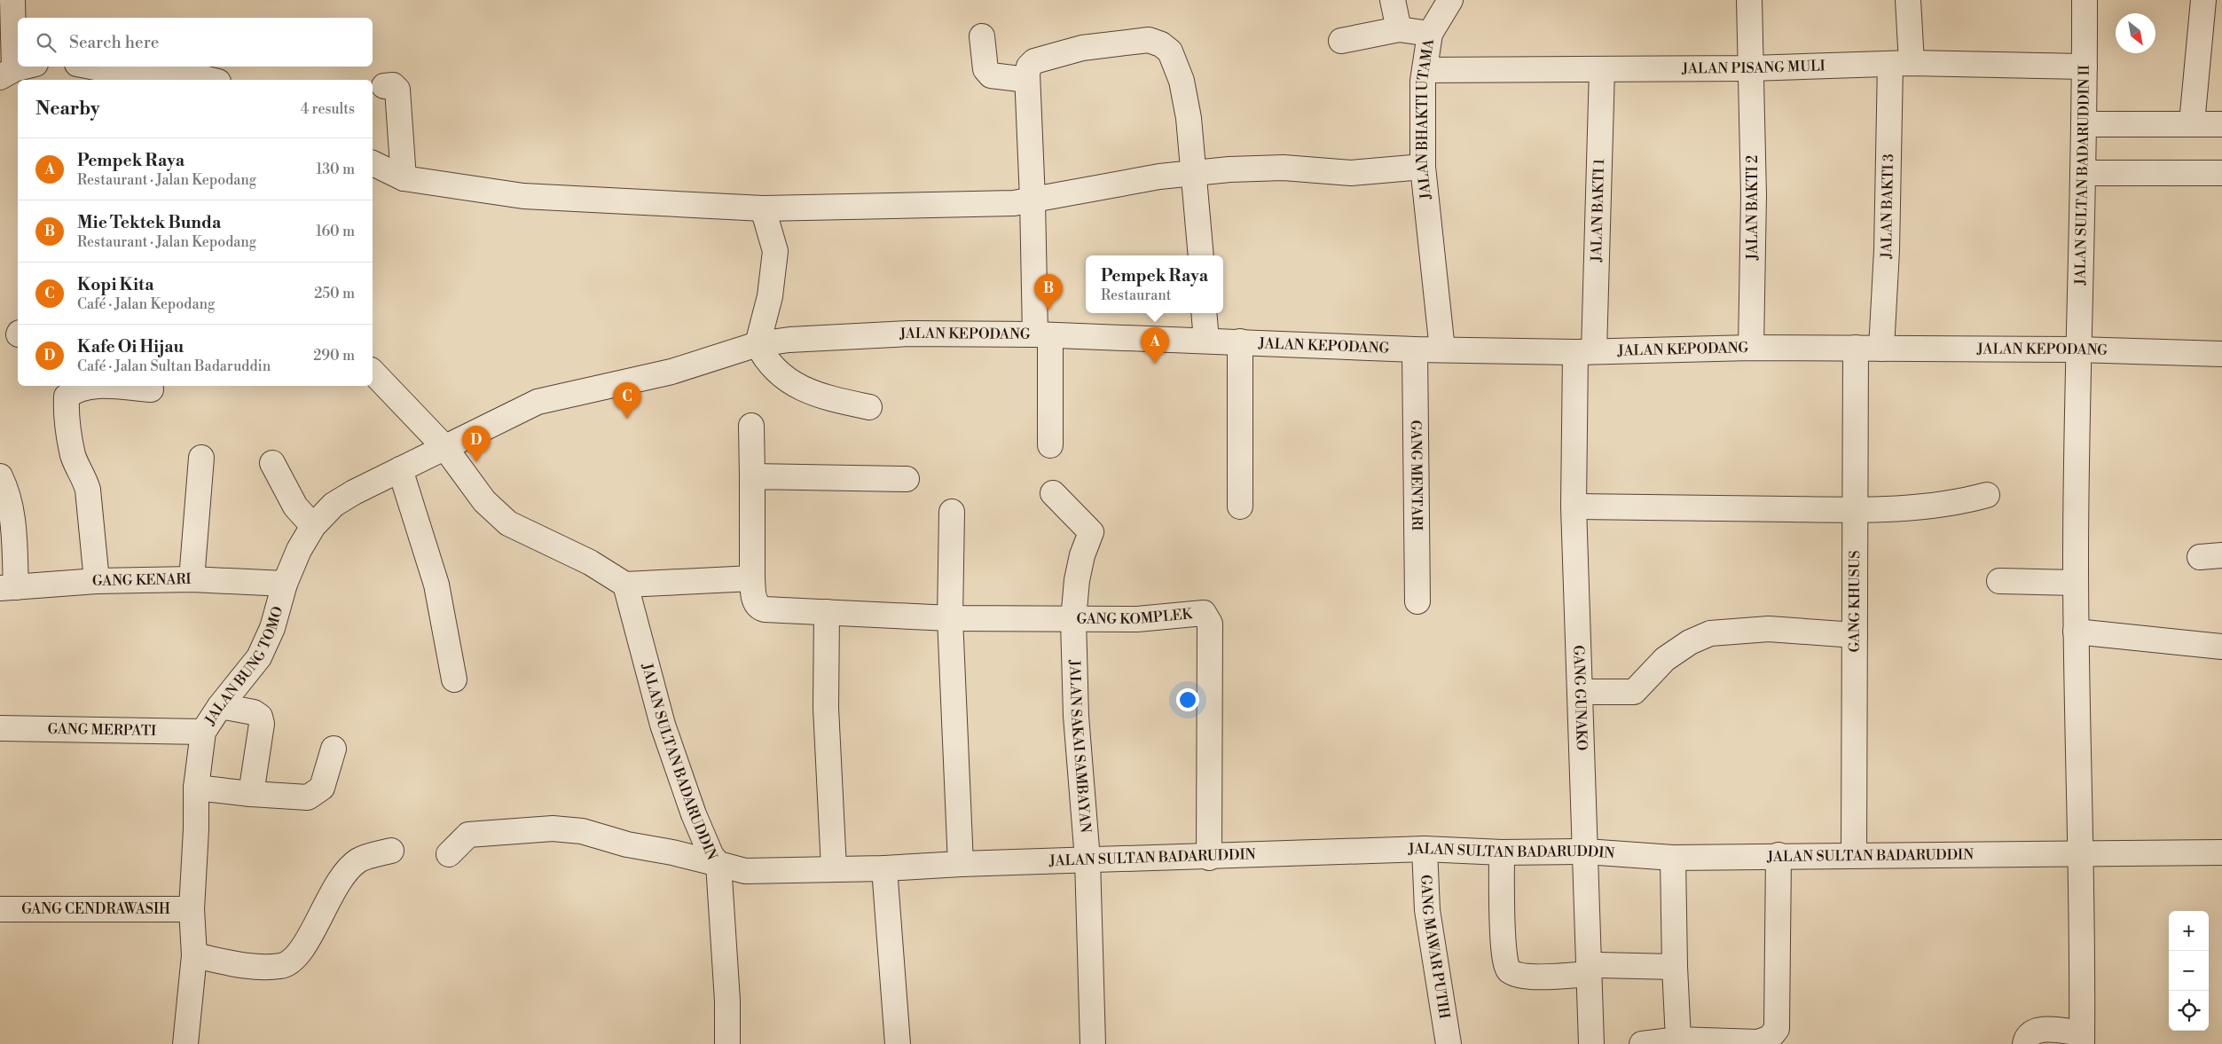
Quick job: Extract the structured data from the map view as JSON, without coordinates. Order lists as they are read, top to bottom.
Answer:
{
  "streets": {
    "street": [
      "JALAN PISANG MULI",
      "JALAN BHAKTI UTAMA",
      "JALAN SULTAN BADARUDDIN II",
      "JALAN BAKTI 3",
      "JALAN BAKTI 2",
      "JALAN BAKTI 1",
      "JALAN KEPODANG",
      "GANG MENTARI",
      "GANG KENARI",
      "GANG KHUSUS",
      "GANG KOMPLEK",
      "JALAN BUNG TOMO",
      "GANG GUNAKO",
      "GANG MERPATI",
      "JALAN SAKAI SAMBAYAN",
      "JALAN SULTAN BADARUDDIN",
      "GANG CENDRAWASIH",
      "GANG MAWAR PUTIH"
    ]
  },
  "crossings": [
    ["JALAN PISANG MULI", "JALAN BHAKTI UTAMA"],
    ["JALAN PISANG MULI", "JALAN SULTAN BADARUDDIN II"],
    ["JALAN PISANG MULI", "JALAN BAKTI 3"],
    ["JALAN PISANG MULI", "JALAN BAKTI 2"],
    ["JALAN PISANG MULI", "JALAN BAKTI 1"],
    ["JALAN BHAKTI UTAMA", "JALAN KEPODANG"],
    ["JALAN SULTAN BADARUDDIN II", "JALAN KEPODANG"],
    ["JALAN SULTAN BADARUDDIN II", "JALAN SULTAN BADARUDDIN"],
    ["JALAN BAKTI 3", "JALAN KEPODANG"],
    ["JALAN BAKTI 2", "JALAN KEPODANG"],
    ["JALAN BAKTI 1", "JALAN KEPODANG"],
    ["JALAN BAKTI 1", "GANG GUNAKO"],
    ["JALAN KEPODANG", "GANG MENTARI"],
    ["JALAN KEPODANG", "GANG KHUSUS"],
    ["JALAN KEPODANG", "JALAN BUNG TOMO"],
    ["JALAN KEPODANG", "GANG GUNAKO"],
    ["GANG KENARI", "JALAN BUNG TOMO"],
    ["GANG KHUSUS", "JALAN SULTAN BADARUDDIN"],
    ["GANG KOMPLEK", "JALAN SAKAI SAMBAYAN"],
    ["GANG KOMPLEK", "JALAN SULTAN BADARUDDIN"],
    ["JALAN BUNG TOMO", "GANG MERPATI"],
    ["JALAN BUNG TOMO", "GANG CENDRAWASIH"],
    ["GANG GUNAKO", "JALAN SULTAN BADARUDDIN"],
    ["JALAN SAKAI SAMBAYAN", "JALAN SULTAN BADARUDDIN"],
    ["JALAN SULTAN BADARUDDIN", "GANG MAWAR PUTIH"]
  ],
  "north": "bottom right",
  "page": {
    "search": "Search here",
    "heading": ["Nearby", "4 results"],
    "list": [
      {
        "mark": "A",
        "name": "Pempek Raya",
        "note": "Restaurant · Jalan Kepodang",
        "value": "130 m"
      },
      {
        "mark": "B",
        "name": "Mie Tektek Bunda",
        "note": "Restaurant · Jalan Kepodang",
        "value": "160 m"
      },
      {
        "mark": "C",
        "name": "Kopi Kita",
        "note": "Café · Jalan Kepodang",
        "value": "250 m"
      },
      {
        "mark": "D",
        "name": "Kafe Oi Hijau",
        "note": "Café · Jalan Sultan Badaruddin",
        "value": "290 m"
      }
    ],
    "popup": ["Pempek Raya", "Restaurant"],
    "pins": [
      "B",
      "A",
      "C",
      "D"
    ],
    "map_buttons": ["+", "−"]
  }
}
